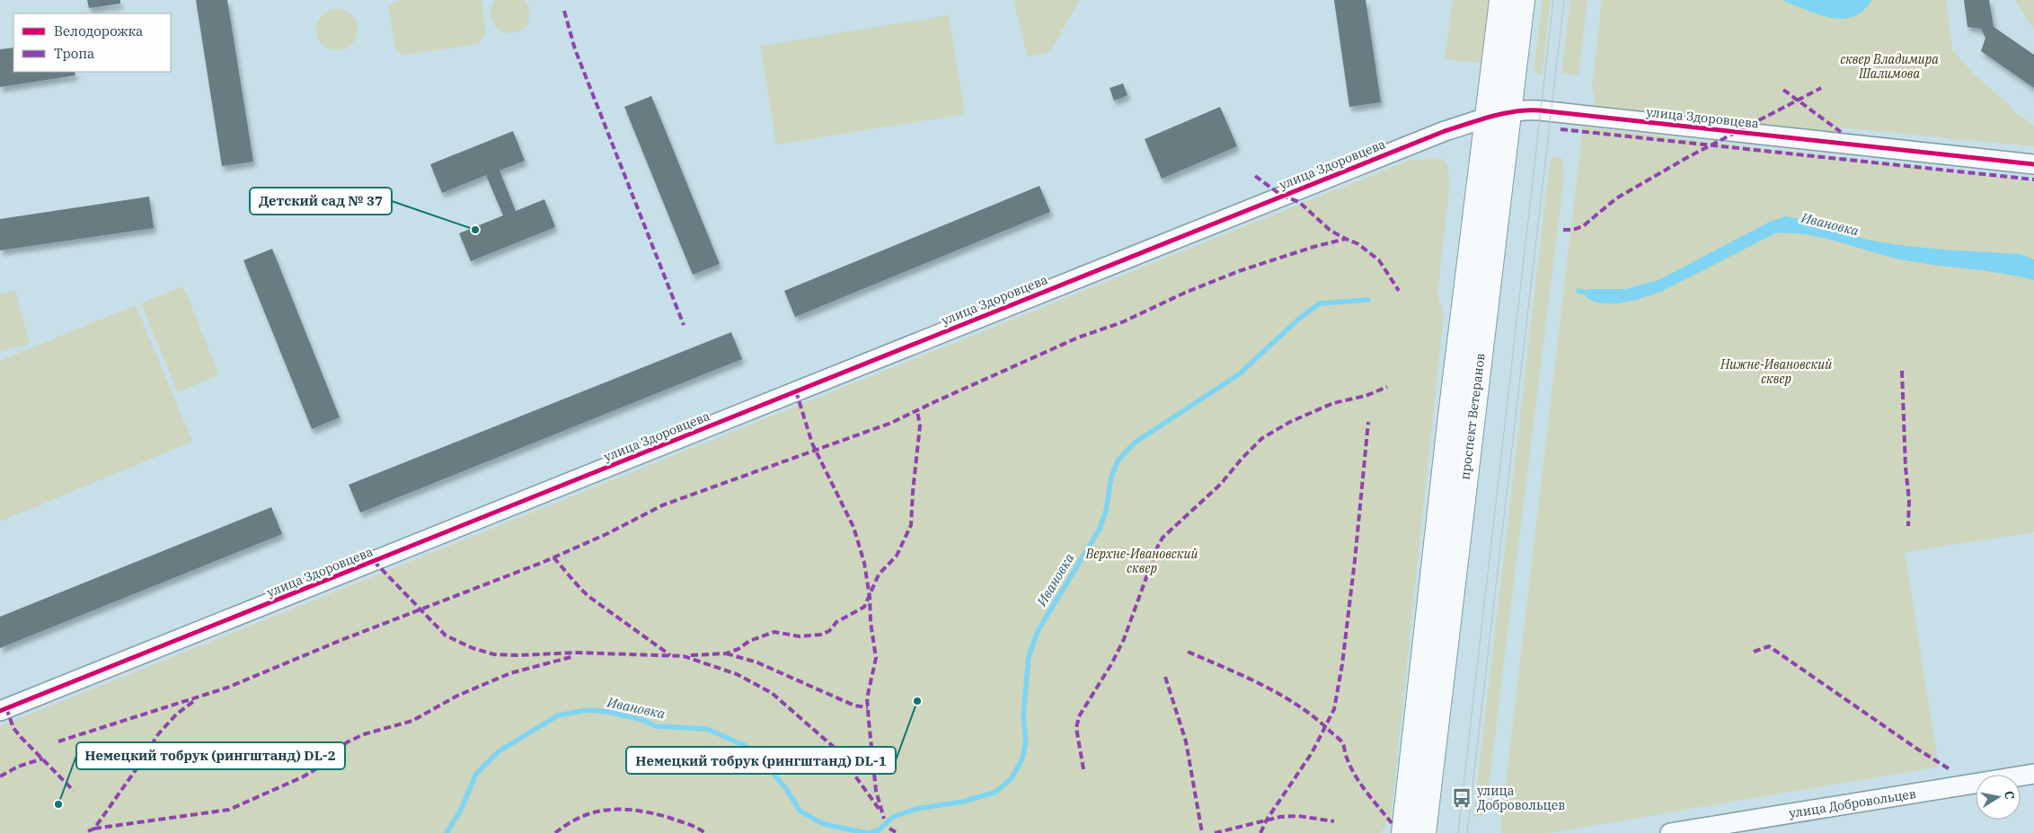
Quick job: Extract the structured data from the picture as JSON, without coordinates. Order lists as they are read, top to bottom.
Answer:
{
  "streets": {
    "main road": ["проспект Ветеранов"],
    "street": ["улица Здоровцева", "улица Добровольцев"]
  },
  "crossings": [
    ["улица Здоровцева", "проспект Ветеранов"]
  ],
  "water": ["Ивановка"],
  "parks": ["сквер Владимира Шалимова", "Нижне-Ивановский сквер", "Верхне-Ивановский сквер"],
  "places": {
    "other": ["Детский сад № 37", "Немецкий тобрук (рингштанд) DL-1", "Немецкий тобрук (рингштанд) DL-2"],
    "bus stop": ["улица Добровольцев"]
  },
  "legend": ["Велодорожка", "Тропа"],
  "north": "right"
}
